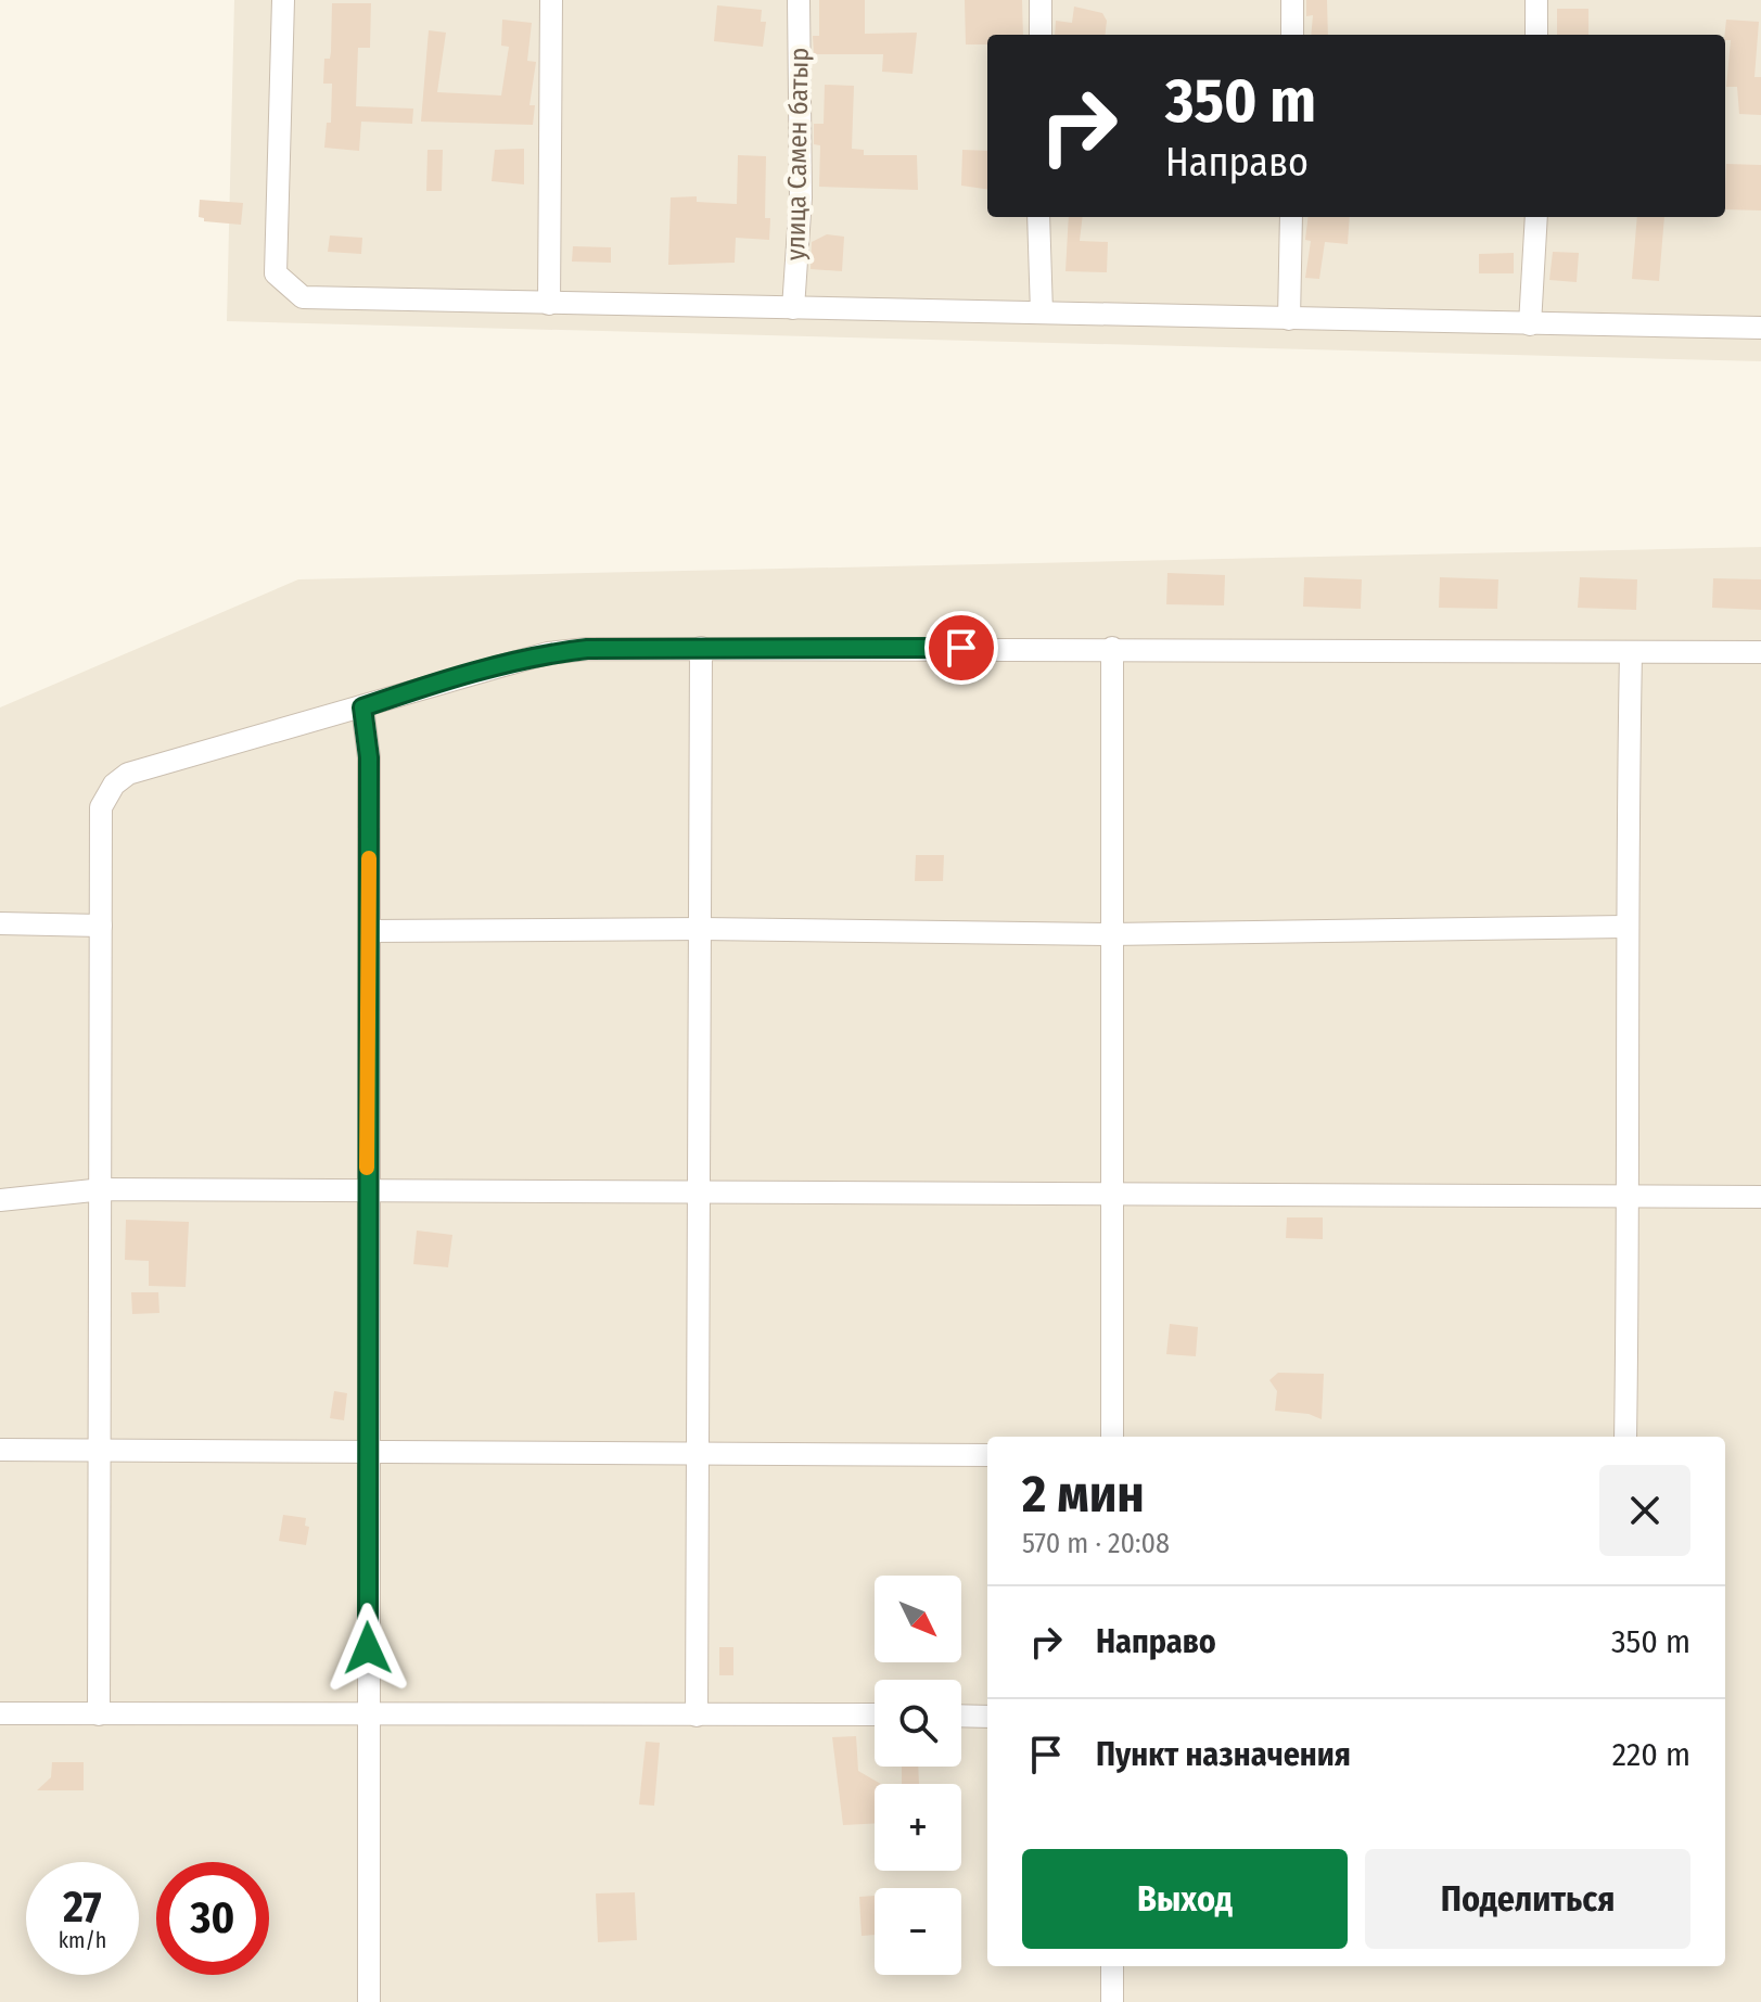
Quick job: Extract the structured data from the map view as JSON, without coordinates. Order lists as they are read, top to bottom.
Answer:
{
  "streets": {
    "street": ["улица Самен батыр"]
  },
  "north": "bottom right",
  "page": {
    "turn": ["350 m", "Направо"],
    "heading": ["2 мин", "570 m · 20:08"],
    "map_buttons": ["+", "−"],
    "list": [
      {
        "name": "Направо",
        "value": "350 m"
      },
      {
        "name": "Пункт назначения",
        "value": "220 m"
      }
    ],
    "buttons": ["Выход", "Поделиться"],
    "speed": "27 km/h",
    "limit": "30"
  }
}
